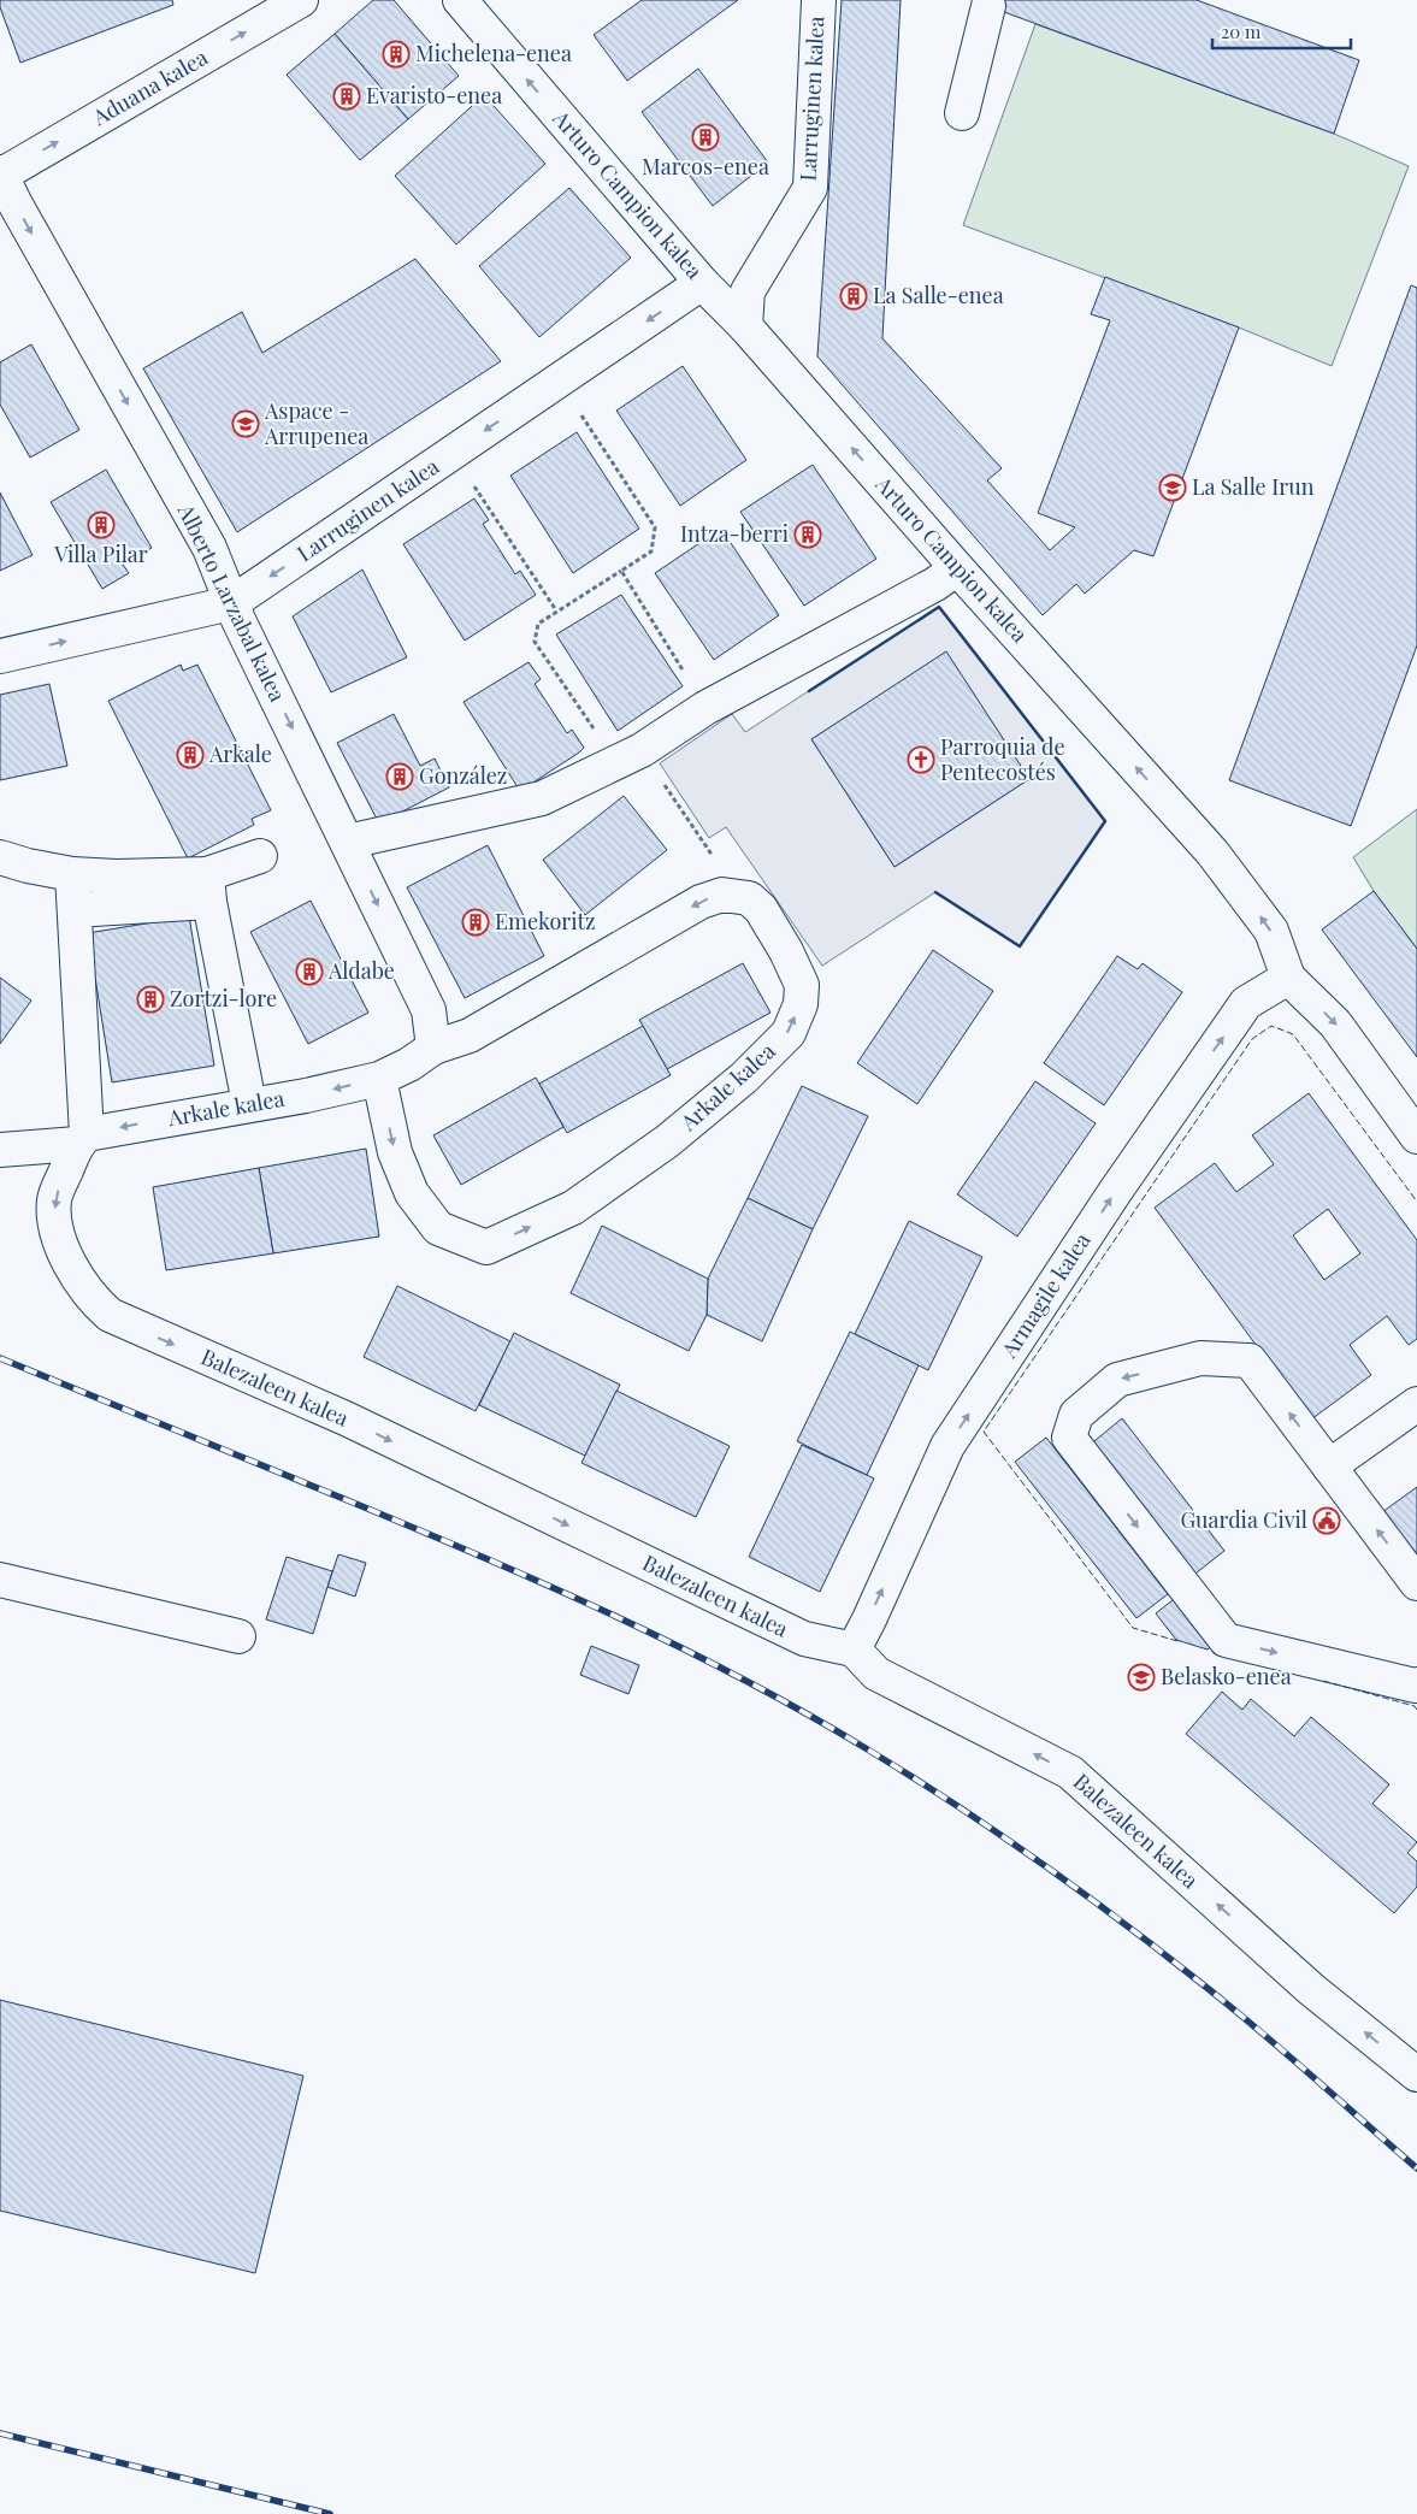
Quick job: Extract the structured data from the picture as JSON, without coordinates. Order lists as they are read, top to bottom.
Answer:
{
  "streets": {
    "street": [
      "Aduana kalea",
      "Larruginen kalea",
      "Arturo Campion kalea",
      "Alberto Larzabal kalea",
      "Arkale kalea",
      "Armagile kalea",
      "Balezaleen kalea"
    ]
  },
  "crossings": [
    ["Aduana kalea", "Alberto Larzabal kalea"],
    ["Larruginen kalea", "Arturo Campion kalea"],
    ["Larruginen kalea", "Alberto Larzabal kalea"],
    ["Arturo Campion kalea", "Armagile kalea"],
    ["Alberto Larzabal kalea", "Arkale kalea"],
    ["Arkale kalea", "Balezaleen kalea"],
    ["Armagile kalea", "Balezaleen kalea"]
  ],
  "one_way": ["Aduana kalea", "Alberto Larzabal kalea", "Armagile kalea"],
  "places": {
    "building": [
      "Michelena-enea",
      "Evaristo-enea",
      "Marcos-enea",
      "La Salle-enea",
      "Villa Pilar",
      "Intza-berri",
      "Arkale",
      "González",
      "Emekoritz",
      "Aldabe",
      "Zortzi-lore"
    ],
    "school or university": ["Aspace - Arrupenea", "La Salle Irun", "Belasko-enea"],
    "church": ["Parroquia de Pentecostés"],
    "public building": ["Guardia Civil"]
  },
  "scale_bar": "20 m"
}
